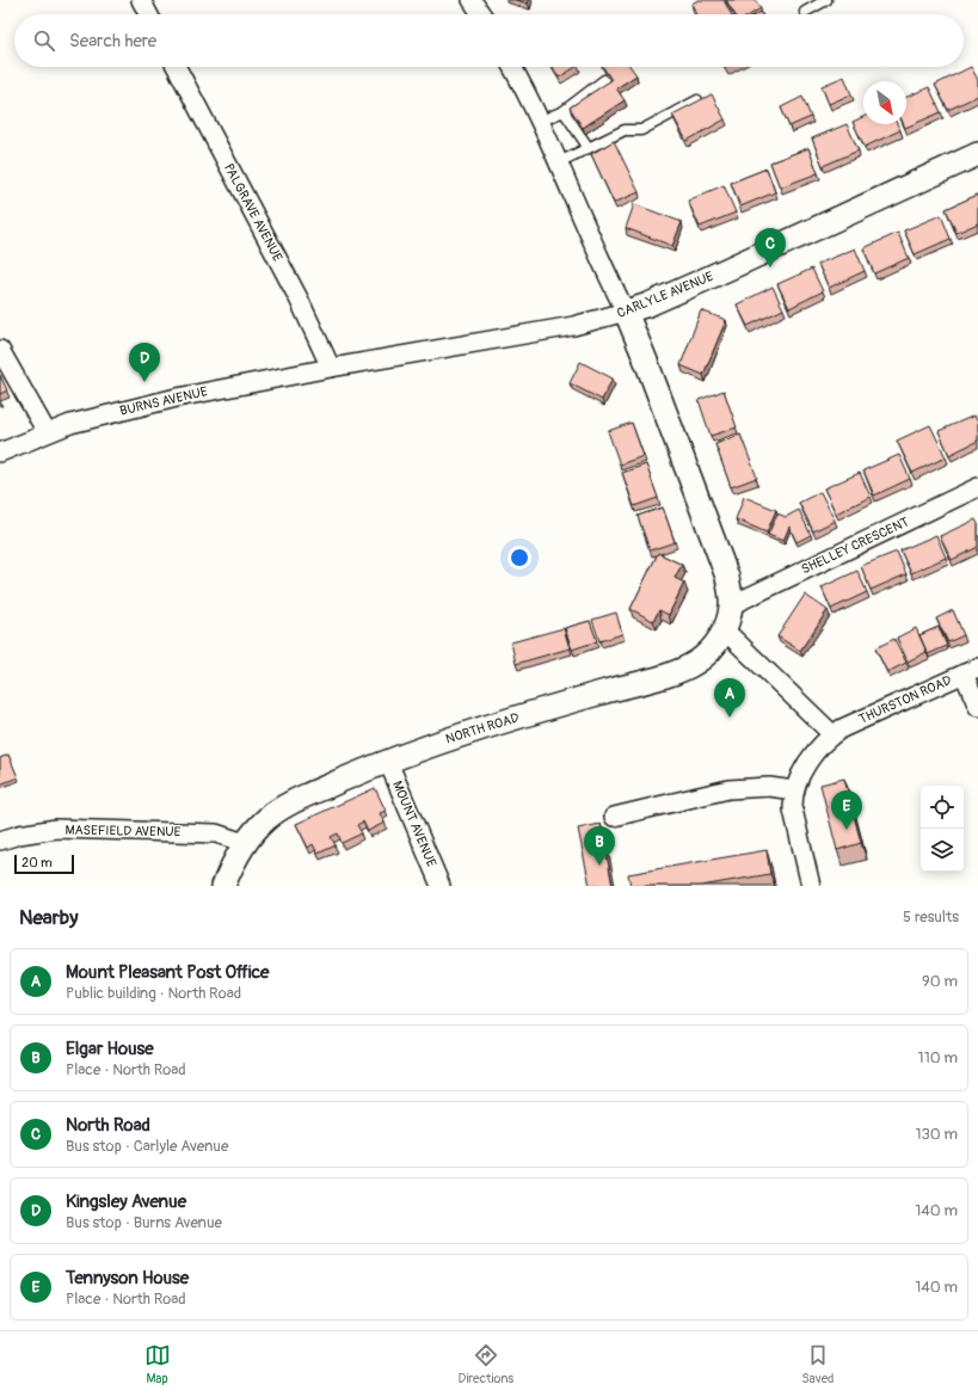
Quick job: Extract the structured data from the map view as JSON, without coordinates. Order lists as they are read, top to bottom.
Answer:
{
  "streets": {
    "street": [
      "PALGRAVE AVENUE",
      "CARLYLE AVENUE",
      "BURNS AVENUE",
      "SHELLEY CRESCENT",
      "THURSTON ROAD",
      "NORTH ROAD",
      "MOUNT AVENUE",
      "MASEFIELD AVENUE"
    ]
  },
  "crossings": [
    ["PALGRAVE AVENUE", "CARLYLE AVENUE"],
    ["PALGRAVE AVENUE", "BURNS AVENUE"],
    ["CARLYLE AVENUE", "BURNS AVENUE"],
    ["CARLYLE AVENUE", "NORTH ROAD"],
    ["SHELLEY CRESCENT", "NORTH ROAD"],
    ["NORTH ROAD", "MOUNT AVENUE"],
    ["NORTH ROAD", "MASEFIELD AVENUE"]
  ],
  "scale_bar": "20 m",
  "north": "bottom right",
  "page": {
    "search": "Search here",
    "pins": [
      "C",
      "D",
      "A",
      "E",
      "B"
    ],
    "scale": "20 m",
    "heading": ["Nearby", "5 results"],
    "list": [
      {
        "mark": "A",
        "name": "Mount Pleasant Post Office",
        "note": "Public building · North Road",
        "value": "90 m"
      },
      {
        "mark": "B",
        "name": "Elgar House",
        "note": "Place · North Road",
        "value": "110 m"
      },
      {
        "mark": "C",
        "name": "North Road",
        "note": "Bus stop · Carlyle Avenue",
        "value": "130 m"
      },
      {
        "mark": "D",
        "name": "Kingsley Avenue",
        "note": "Bus stop · Burns Avenue",
        "value": "140 m"
      },
      {
        "mark": "E",
        "name": "Tennyson House",
        "note": "Place · North Road",
        "value": "140 m"
      }
    ],
    "nav": ["Map", "Directions", "Saved"]
  }
}
